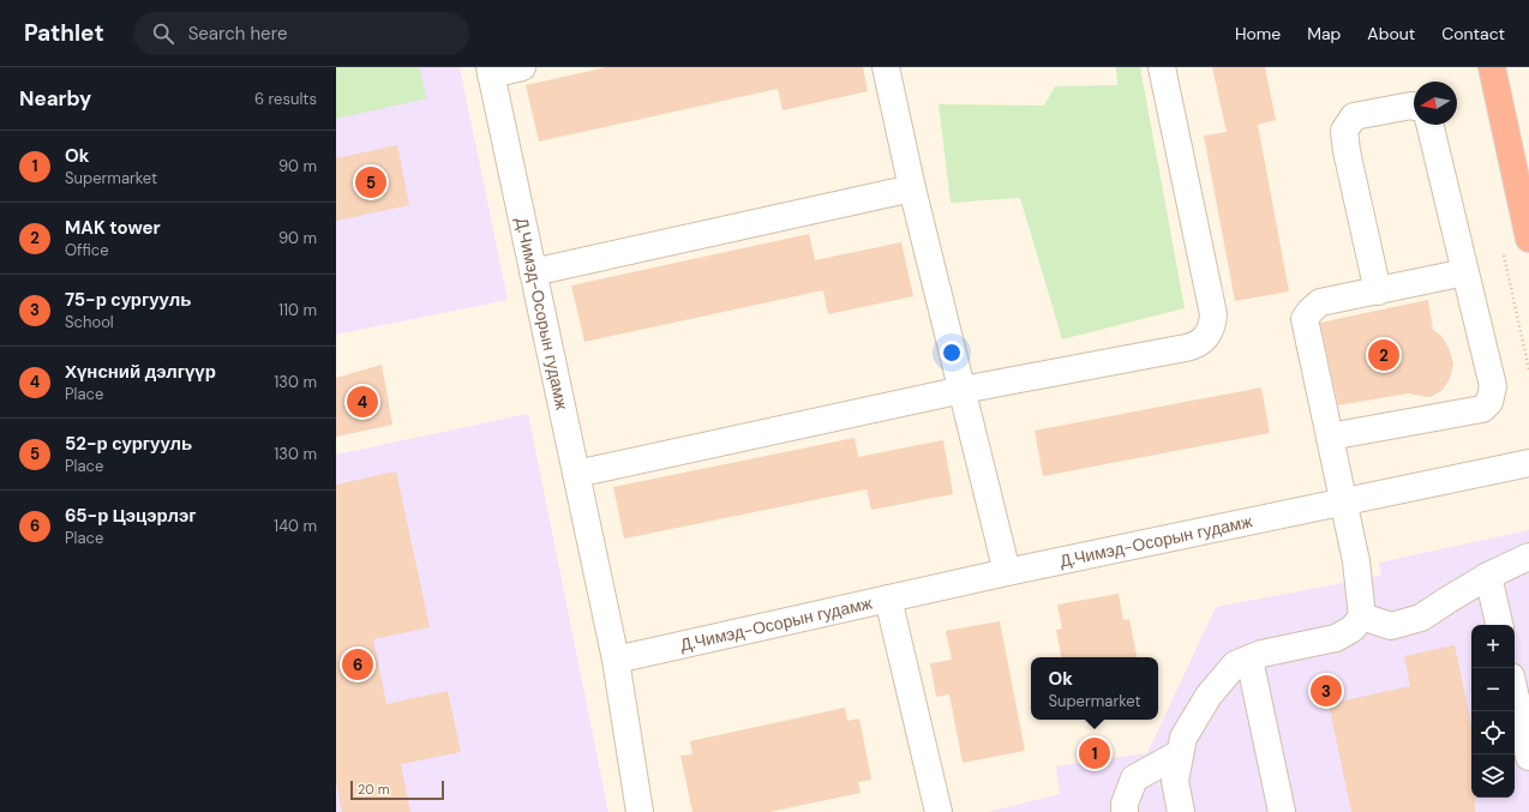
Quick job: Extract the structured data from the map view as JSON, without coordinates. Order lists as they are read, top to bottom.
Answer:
{
  "streets": {
    "street": ["Д.Чимэд-Осорын гудамж"]
  },
  "scale_bar": "20 m",
  "north": "left",
  "page": {
    "header": "Pathlet",
    "search": "Search here",
    "nav": [
      "Home",
      "Map",
      "About",
      "Contact"
    ],
    "heading": ["Nearby", "6 results"],
    "list": [
      {
        "mark": "1",
        "name": "Ok",
        "note": "Supermarket",
        "value": "90 m"
      },
      {
        "mark": "2",
        "name": "MAK tower",
        "note": "Office",
        "value": "90 m"
      },
      {
        "mark": "3",
        "name": "75-р сургууль",
        "note": "School",
        "value": "110 m"
      },
      {
        "mark": "4",
        "name": "Хүнсний дэлгүүр",
        "note": "Place",
        "value": "130 m"
      },
      {
        "mark": "5",
        "name": "52-р сургууль",
        "note": "Place",
        "value": "130 m"
      },
      {
        "mark": "6",
        "name": "65-р Цэцэрлэг",
        "note": "Place",
        "value": "140 m"
      }
    ],
    "pins": [
      "5",
      "2",
      "4",
      "6",
      "3",
      "1"
    ],
    "map_buttons": ["+", "−"],
    "popup": ["Ok", "Supermarket"],
    "scale": "20 m"
  }
}
